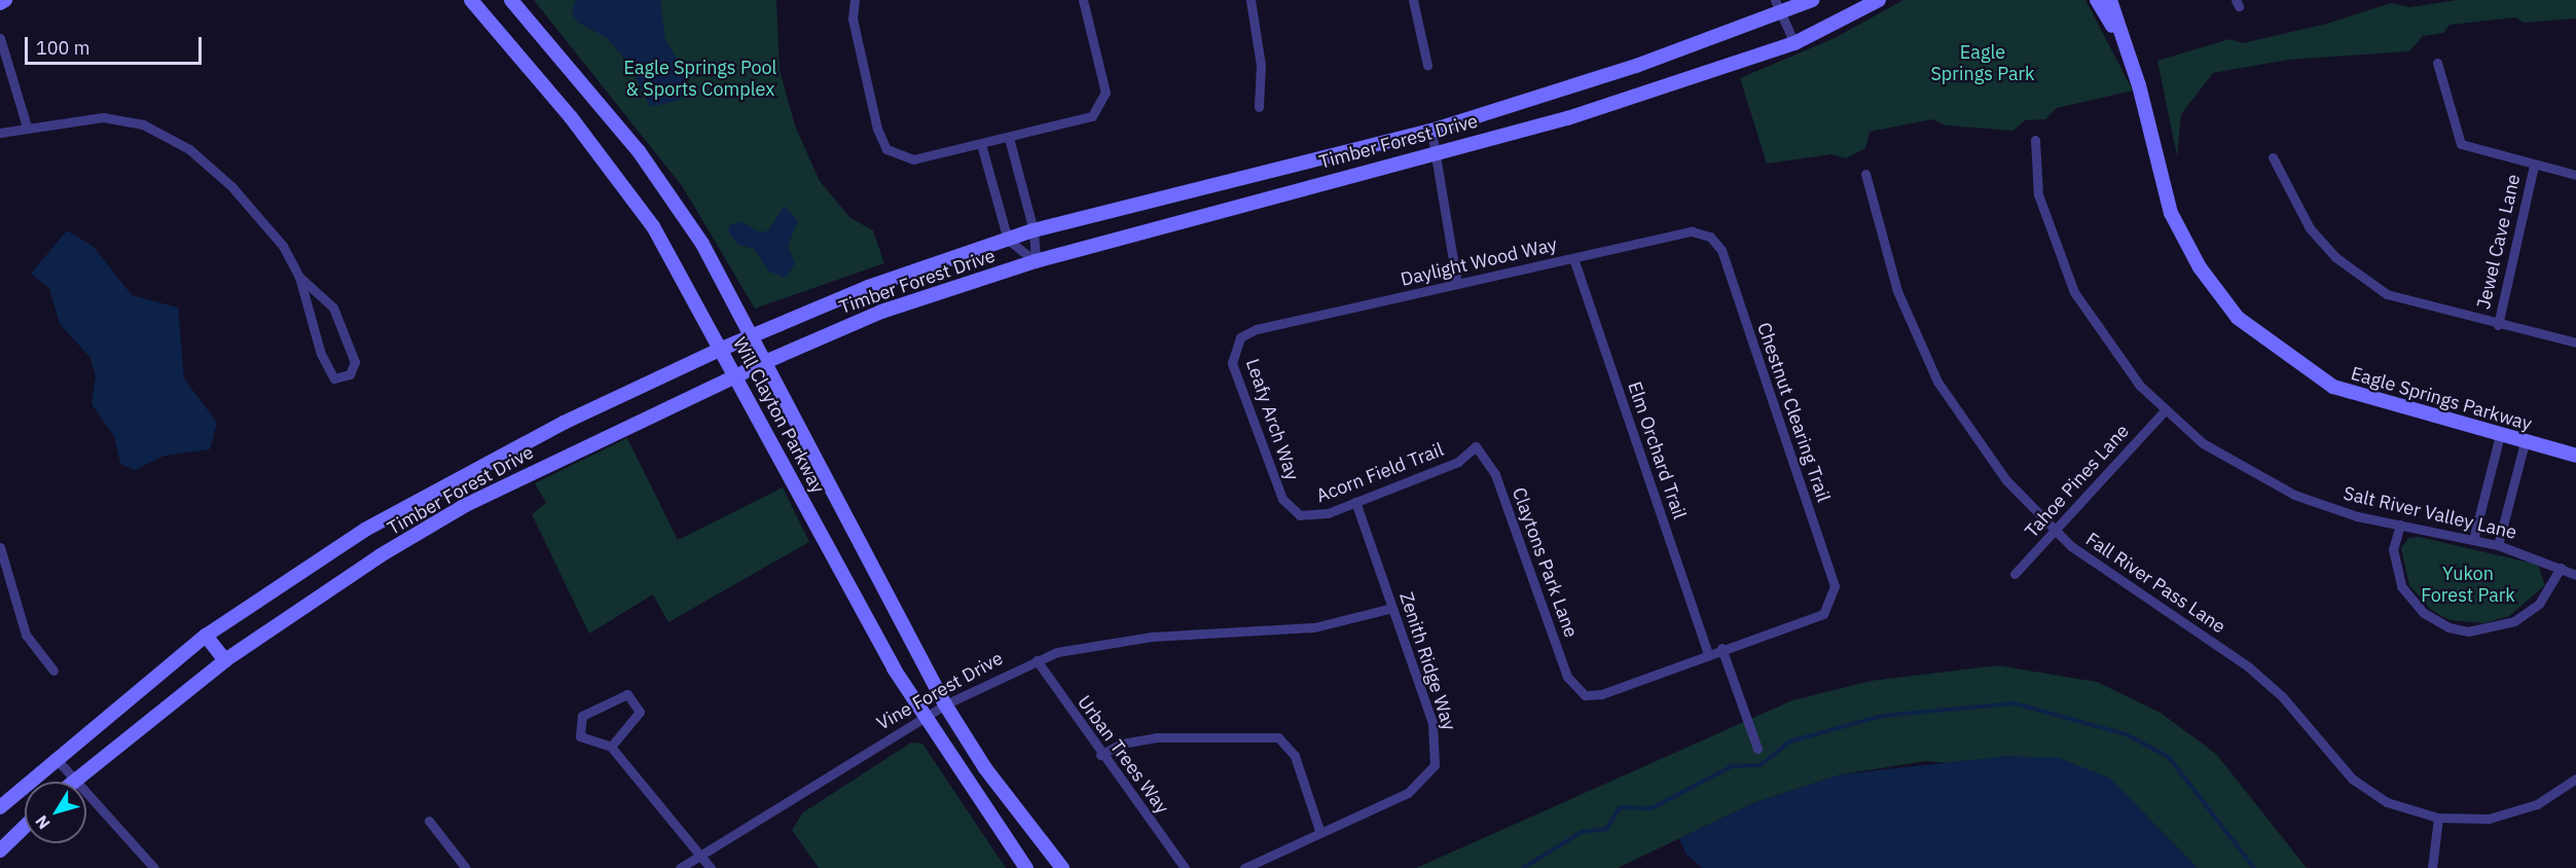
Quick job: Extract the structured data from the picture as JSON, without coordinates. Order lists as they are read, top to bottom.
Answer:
{
  "streets": {
    "main road": ["Timber Forest Drive", "Eagle Springs Parkway", "Will Clayton Parkway"],
    "street": [
      "Jewel Cave Lane",
      "Daylight Wood Way",
      "Chestnut Clearing Trail",
      "Leafy Arch Way",
      "Elm Orchard Trail",
      "Acorn Field Trail",
      "Tahoe Pines Lane",
      "Salt River Valley Lane",
      "Claytons Park Lane",
      "Fall River Pass Lane",
      "Zenith Ridge Way",
      "Vine Forest Drive",
      "Urban Trees Way"
    ]
  },
  "crossings": [
    ["Timber Forest Drive", "Will Clayton Parkway"],
    ["Daylight Wood Way", "Chestnut Clearing Trail"],
    ["Daylight Wood Way", "Leafy Arch Way"],
    ["Daylight Wood Way", "Elm Orchard Trail"],
    ["Will Clayton Parkway", "Vine Forest Drive"],
    ["Leafy Arch Way", "Acorn Field Trail"],
    ["Elm Orchard Trail", "Claytons Park Lane"],
    ["Acorn Field Trail", "Claytons Park Lane"],
    ["Acorn Field Trail", "Zenith Ridge Way"],
    ["Tahoe Pines Lane", "Salt River Valley Lane"],
    ["Tahoe Pines Lane", "Fall River Pass Lane"],
    ["Zenith Ridge Way", "Vine Forest Drive"],
    ["Vine Forest Drive", "Urban Trees Way"]
  ],
  "parks": ["Eagle Springs Park", "Eagle Springs Pool & Sports Complex", "Yukon Forest Park"],
  "scale_bar": "100 m",
  "north": "bottom left"
}
